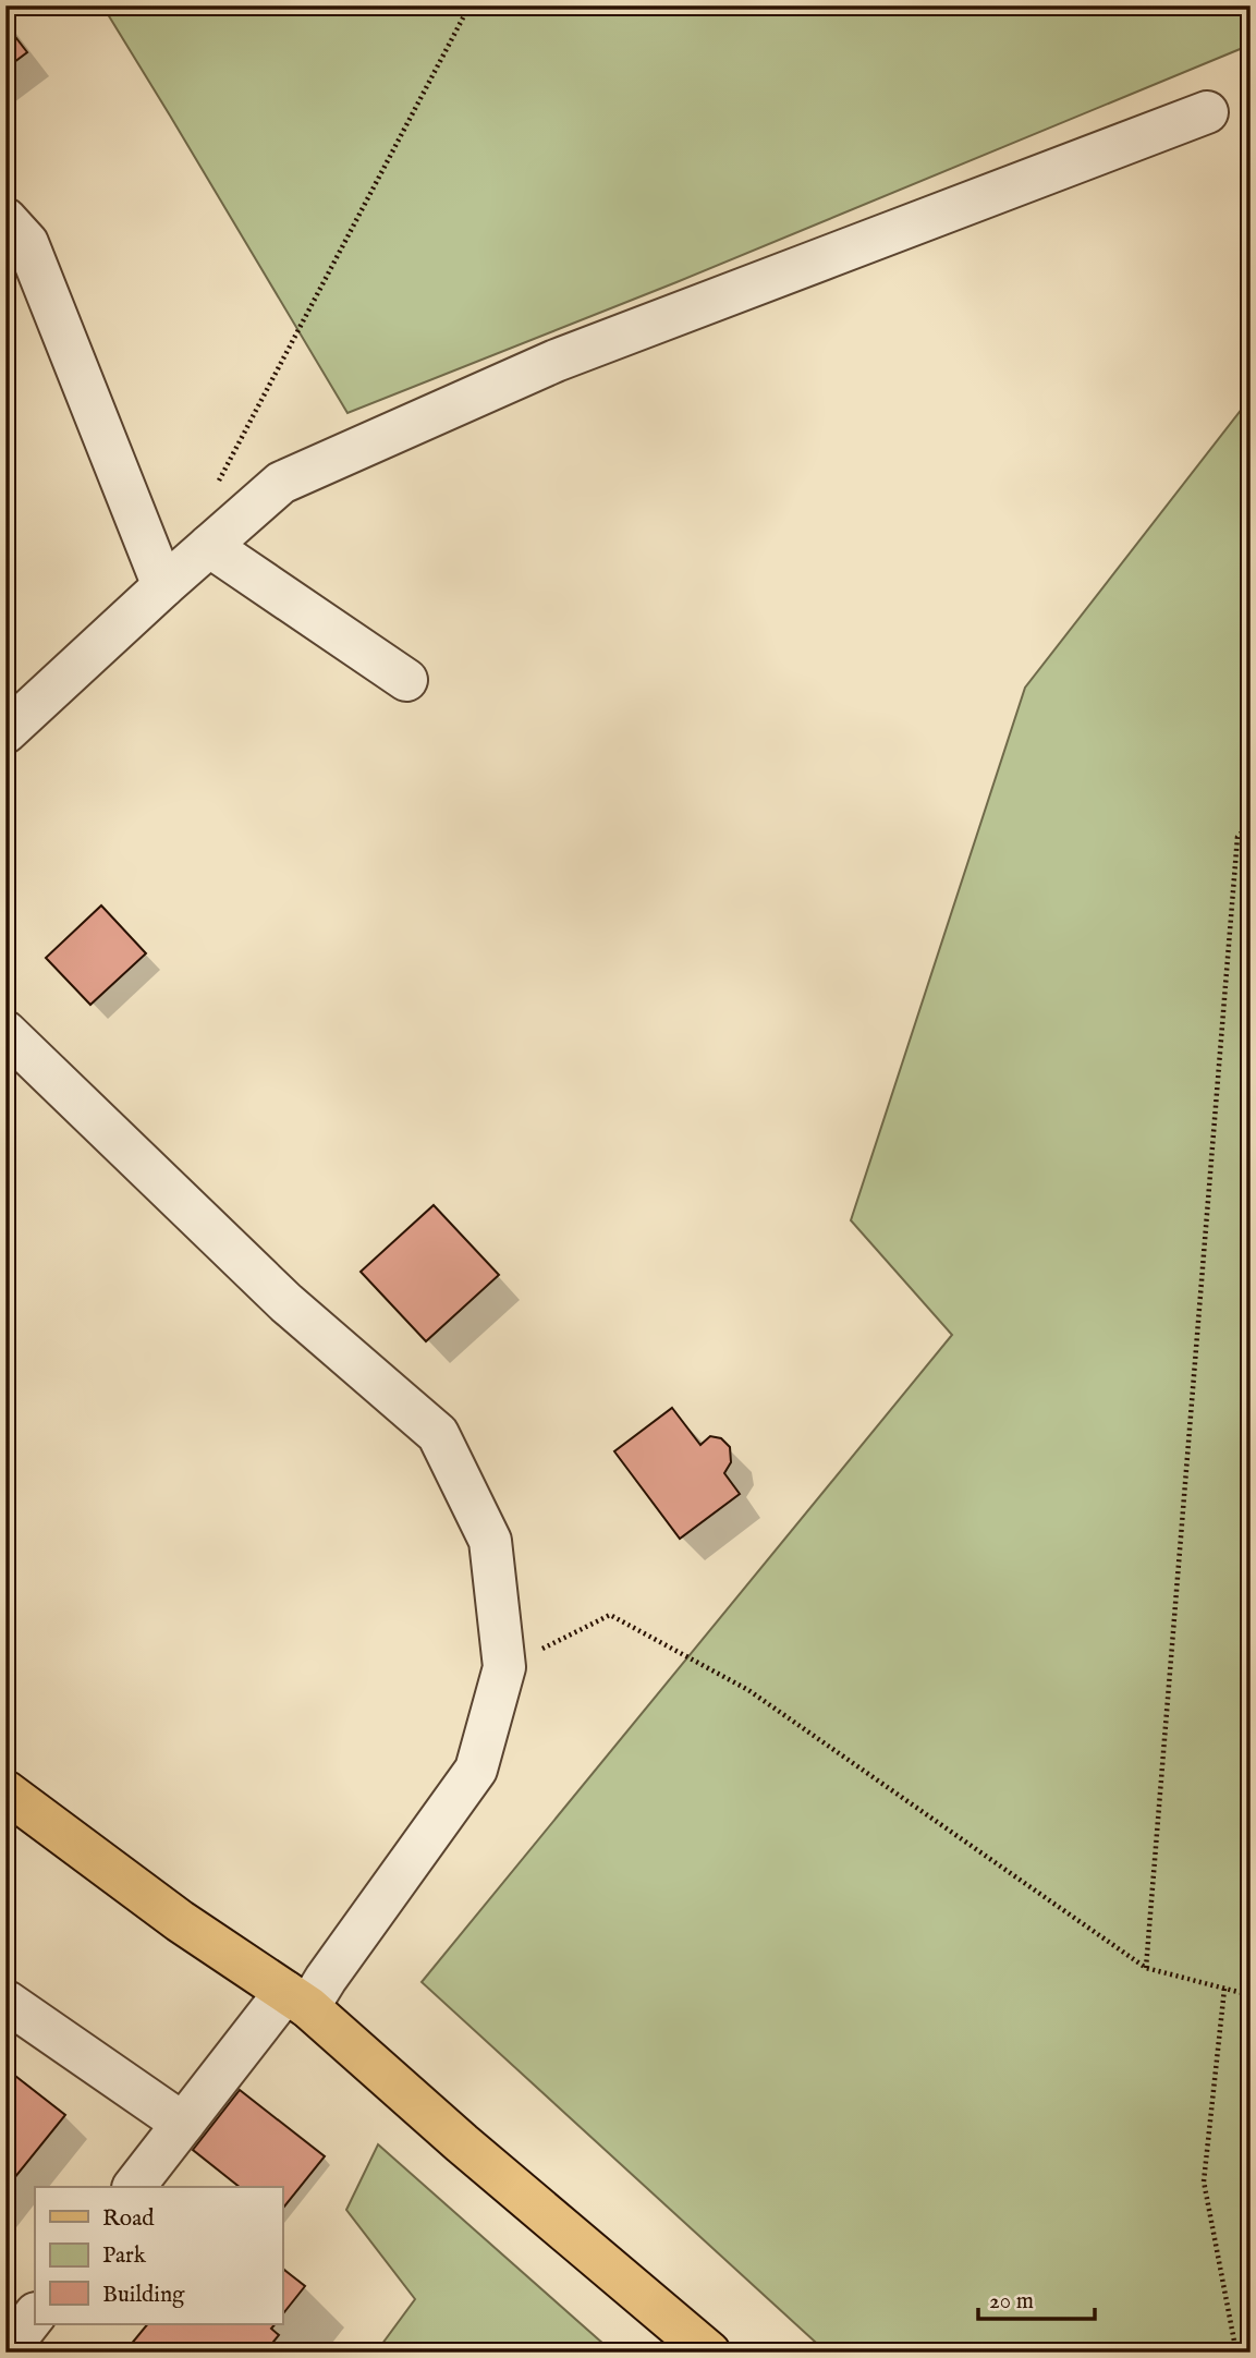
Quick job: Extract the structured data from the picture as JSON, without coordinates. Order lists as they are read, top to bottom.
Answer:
{
  "legend": ["Road", "Park", "Building"],
  "scale_bar": "20 m"
}
